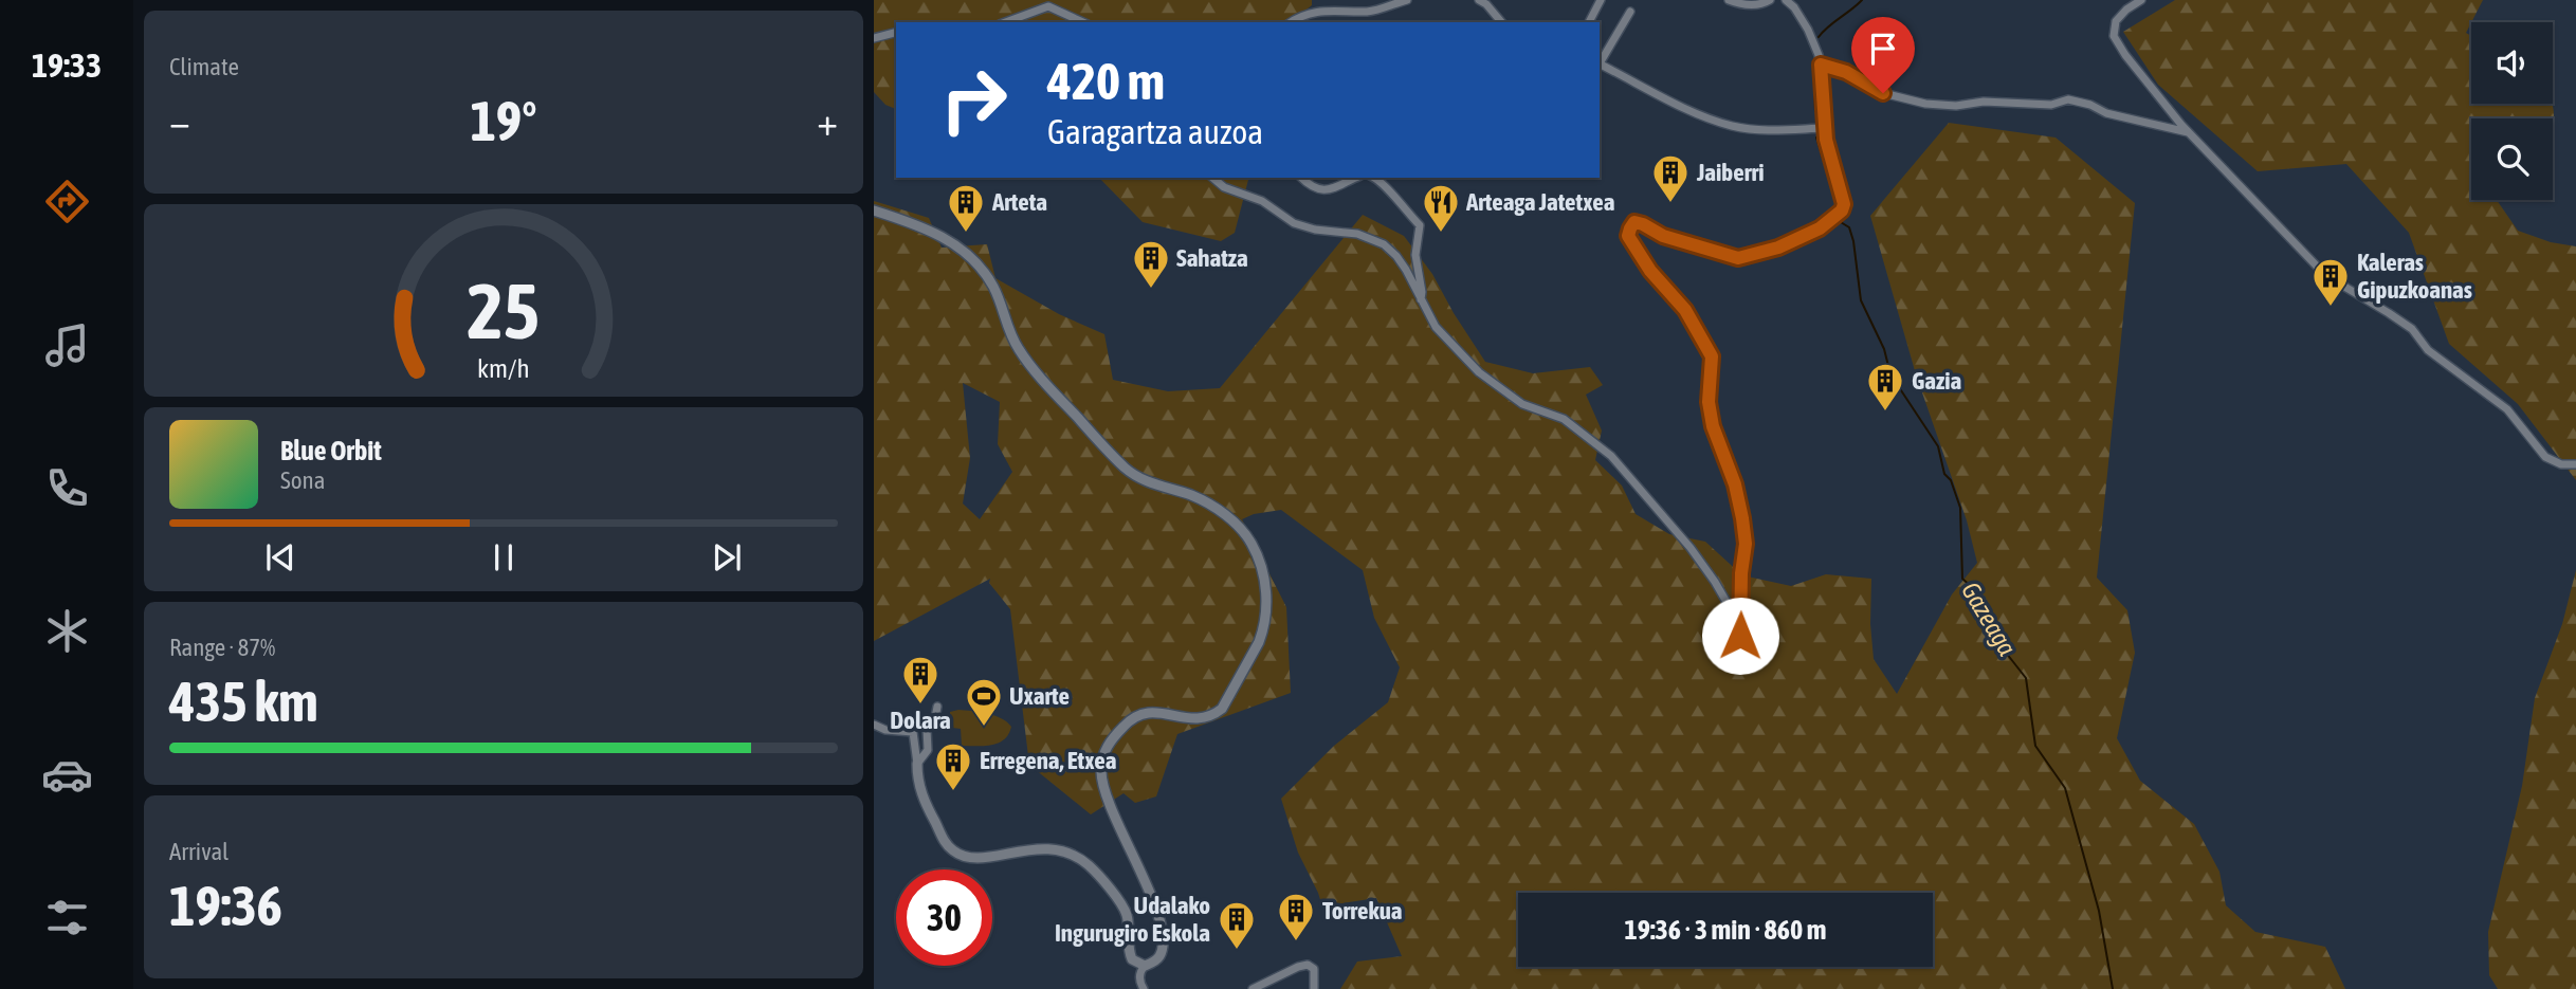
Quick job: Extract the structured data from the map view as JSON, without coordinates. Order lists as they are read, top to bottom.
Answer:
{
  "water": ["Gazeaga"],
  "places": {
    "building": [
      "Jaiberri",
      "Arteta",
      "Sahatza",
      "Kaleras Gipuzkoanas",
      "Gazia",
      "Dolara",
      "Erregena, Etxea",
      "Torrekua",
      "Udalako Ingurugiro Eskola"
    ],
    "restaurant": ["Arteaga Jatetxea"],
    "sports": ["Uxarte"]
  },
  "page": {
    "tabs": "19:33",
    "tile": [
      "Climate",
      ["Range · 87%", "435 km"],
      ["Arrival", "19:36"]
    ],
    "turn": ["420 m", "Garagartza auzoa"],
    "heat": ["−", "19°", "+"],
    "song": ["Blue Orbit", "Sona"],
    "limit": "30",
    "trip": "19:36 · 3 min · 860 m",
    "gauge": ["25", "km/h"]
  }
}
